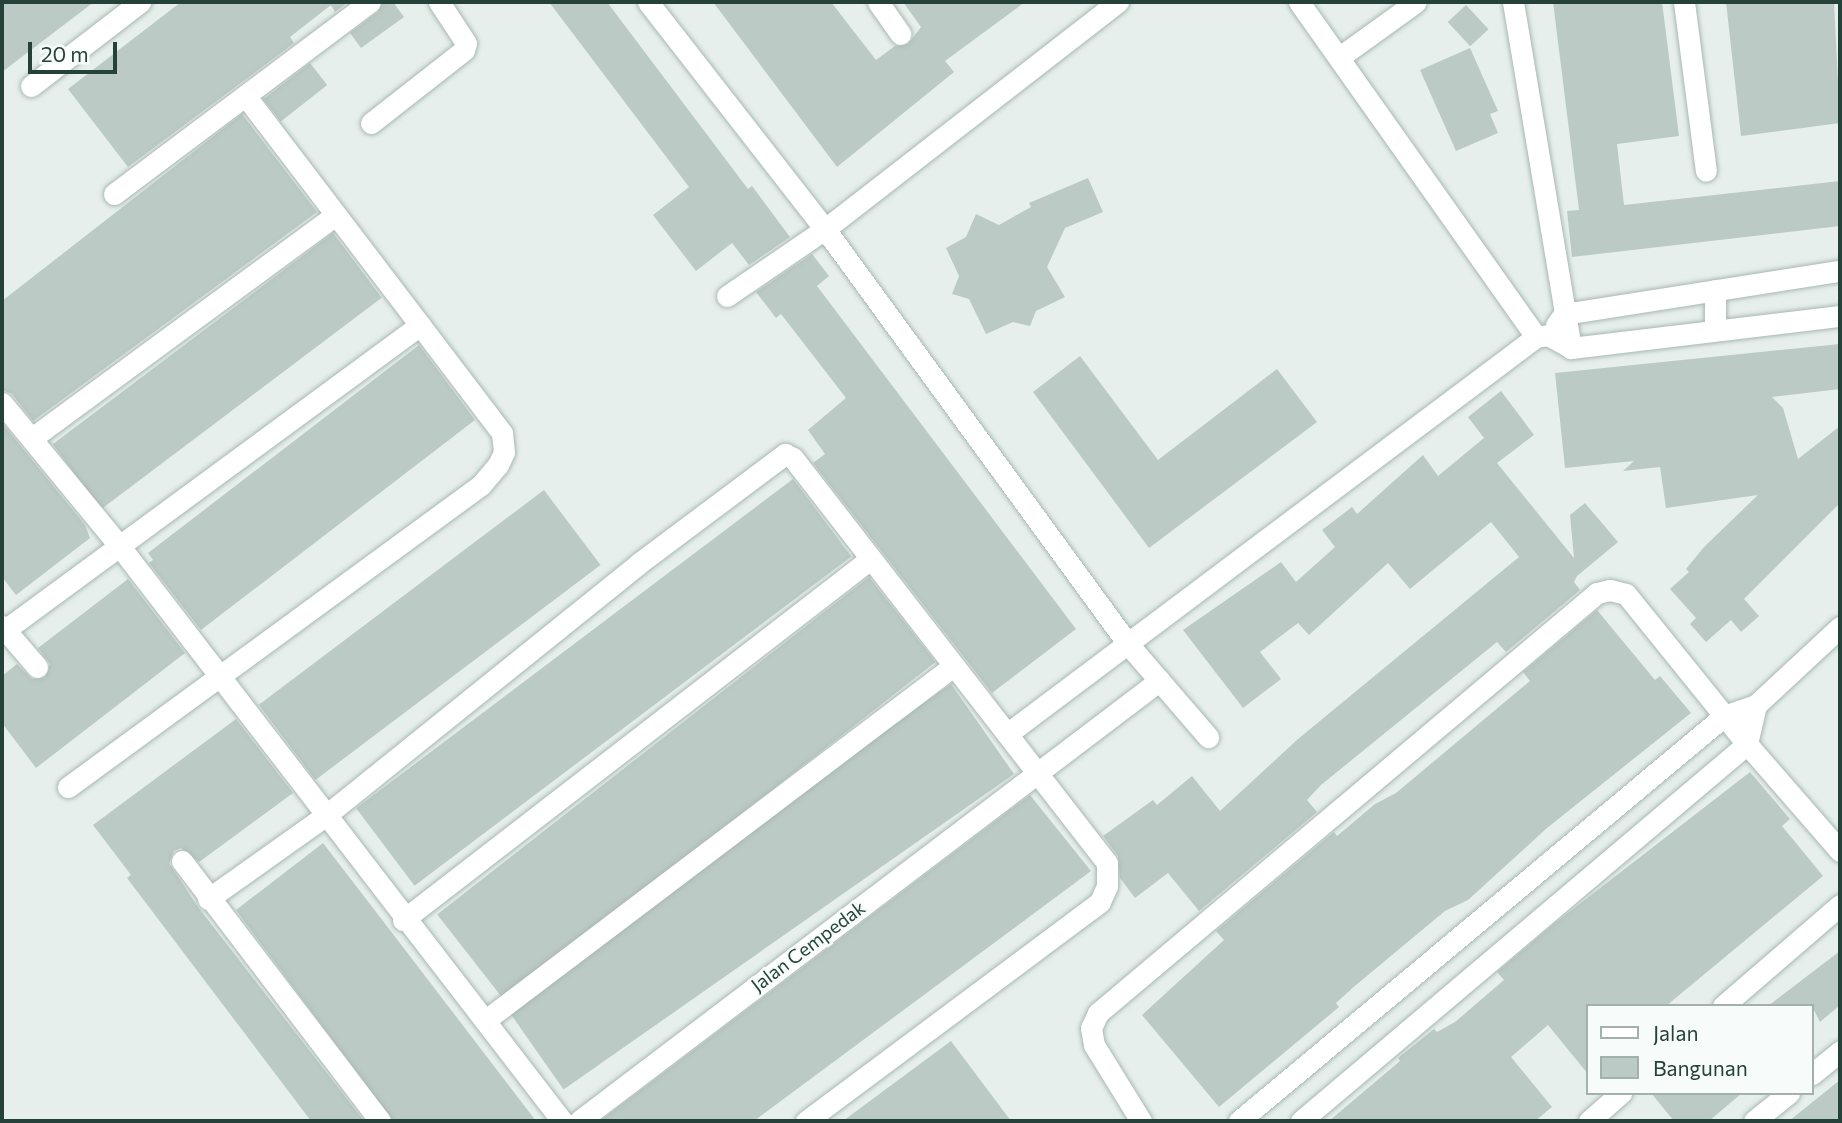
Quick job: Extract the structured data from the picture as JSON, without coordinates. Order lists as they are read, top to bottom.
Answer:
{
  "streets": {
    "street": ["Jalan Cempedak"]
  },
  "legend": ["Jalan", "Bangunan"],
  "scale_bar": "20 m"
}
